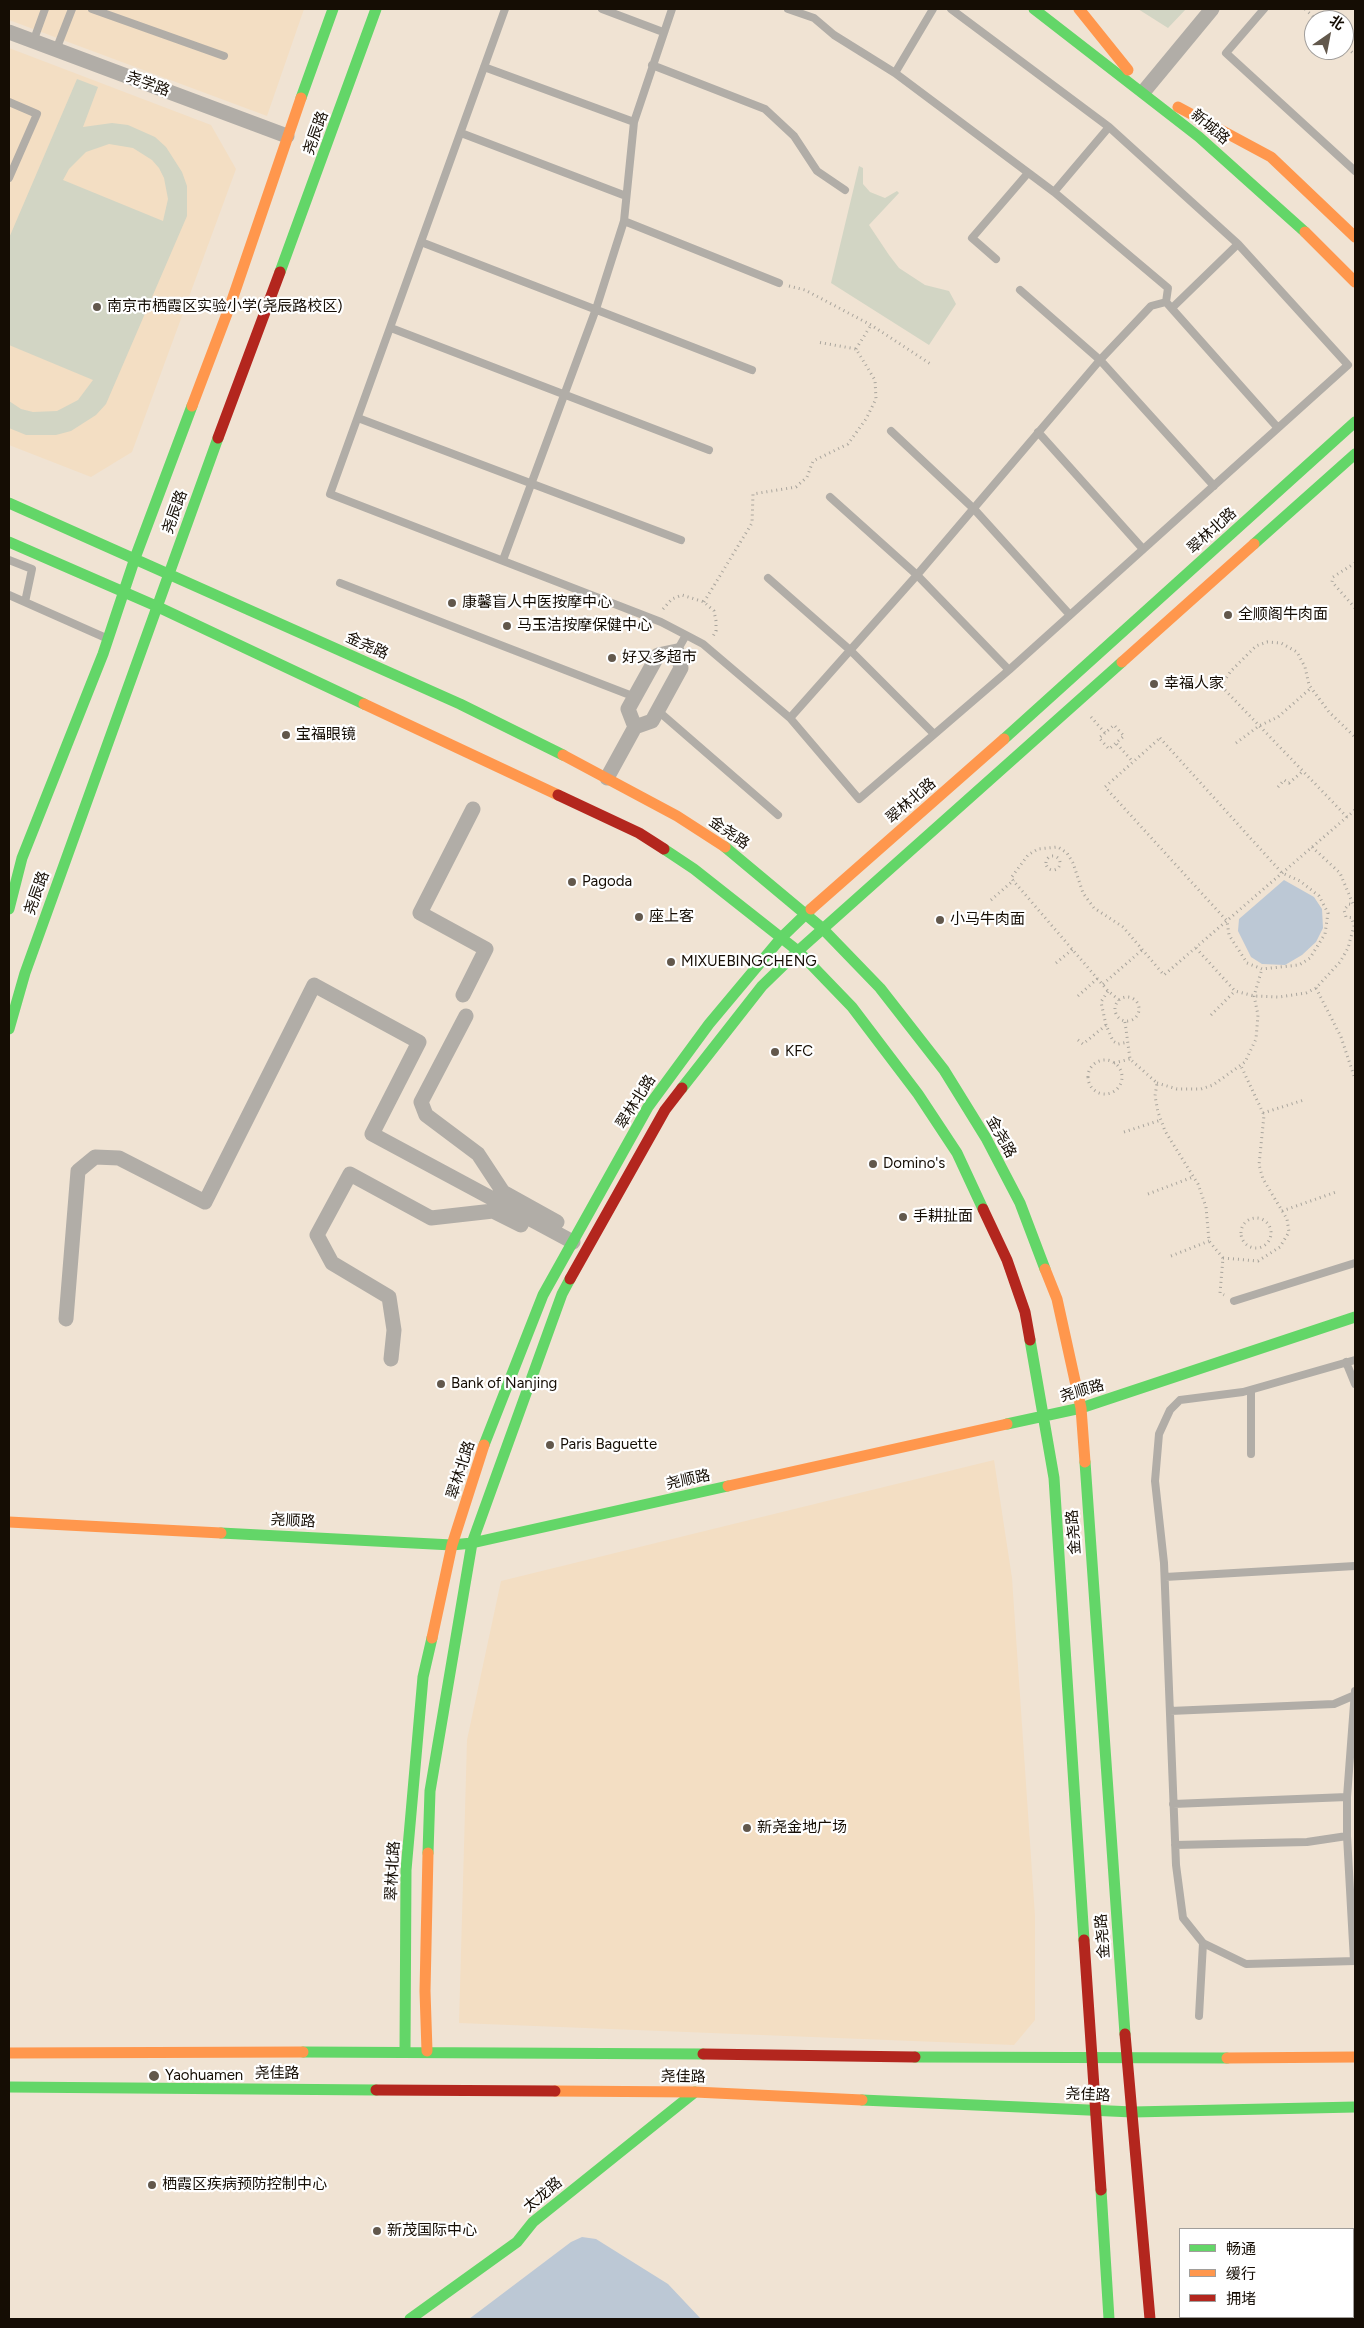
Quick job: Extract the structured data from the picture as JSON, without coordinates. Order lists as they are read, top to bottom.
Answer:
{
  "streets": {
    "main road": [
      "新城路",
      "尧辰路",
      "翠林北路",
      "金尧路",
      "尧顺路",
      "尧佳路",
      "太龙路"
    ],
    "street": ["尧学路"]
  },
  "crossings": [
    ["尧学路", "尧辰路"],
    ["尧辰路", "金尧路"],
    ["翠林北路", "金尧路"],
    ["翠林北路", "尧顺路"],
    ["翠林北路", "尧佳路"],
    ["金尧路", "尧顺路"],
    ["金尧路", "尧佳路"],
    ["尧佳路", "太龙路"]
  ],
  "places": [
    "南京市栖霞区实验小学(尧辰路校区)",
    "康馨盲人中医按摩中心",
    "全顺阁牛肉面",
    "马玉洁按摩保健中心",
    "好又多超市",
    "幸福人家",
    "宝福眼镜",
    "Pagoda",
    "座上客",
    "小马牛肉面",
    "MIXUEBINGCHENG",
    "KFC",
    "Domino's",
    "手耕扯面",
    "Bank of Nanjing",
    "Paris Baguette",
    "新尧金地广场",
    "Yaohuamen",
    "栖霞区疾病预防控制中心",
    "新茂国际中心"
  ],
  "legend": ["畅通", "缓行", "拥堵"],
  "north": "top right"
}
